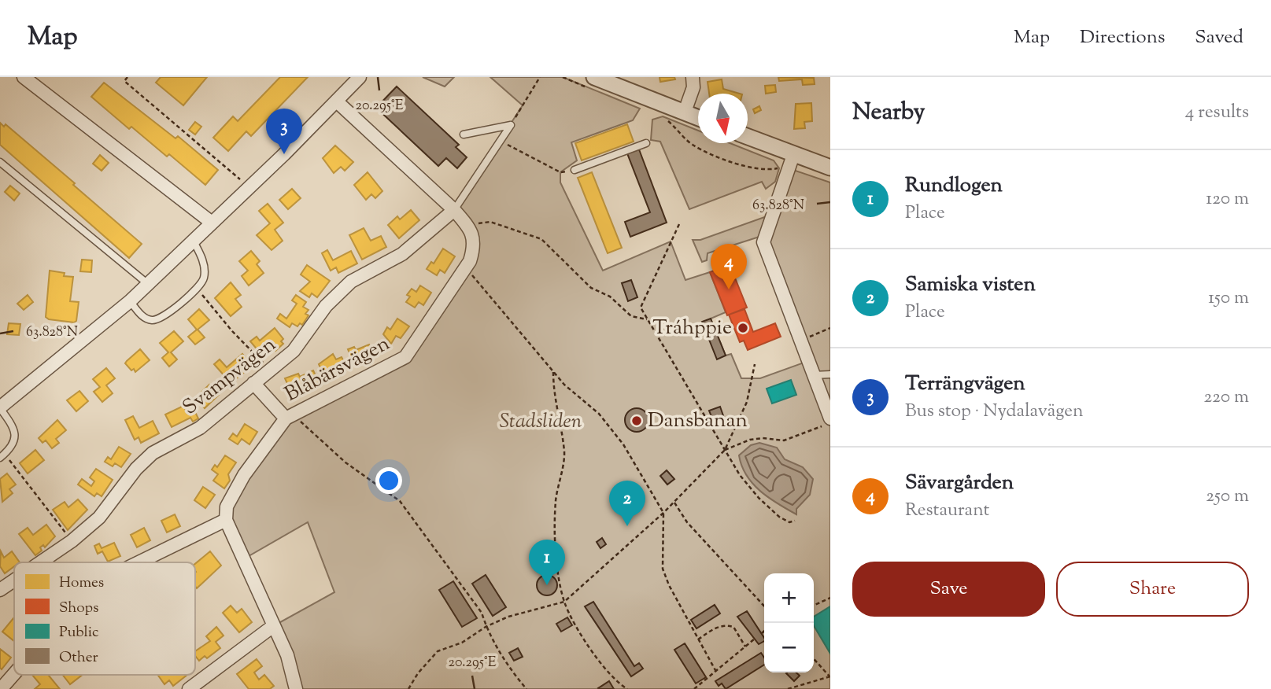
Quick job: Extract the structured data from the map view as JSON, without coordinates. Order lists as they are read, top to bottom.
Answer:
{
  "streets": {
    "street": ["Blåbärsvägen", "Svampvägen"]
  },
  "parks": ["Stadsliden"],
  "places": ["Tráhppie", "Dansbanan"],
  "legend": [
    "Homes",
    "Shops",
    "Public",
    "Other"
  ],
  "north": "bottom",
  "page": {
    "header": "Map",
    "nav": ["Map", "Directions", "Saved"],
    "heading": ["Nearby", "4 results"],
    "pins": [
      "3",
      "4",
      "2",
      "1"
    ],
    "list": [
      {
        "mark": "1",
        "name": "Rundlogen",
        "note": "Place",
        "value": "120 m"
      },
      {
        "mark": "2",
        "name": "Samiska visten",
        "note": "Place",
        "value": "150 m"
      },
      {
        "mark": "3",
        "name": "Terrängvägen",
        "note": "Bus stop · Nydalavägen",
        "value": "220 m"
      },
      {
        "mark": "4",
        "name": "Sävargården",
        "note": "Restaurant",
        "value": "250 m"
      }
    ],
    "buttons": ["Save", "Share"],
    "map_buttons": ["+", "−"]
  },
  "coordinates": ["20.295°E", "63.828°N"]
}
